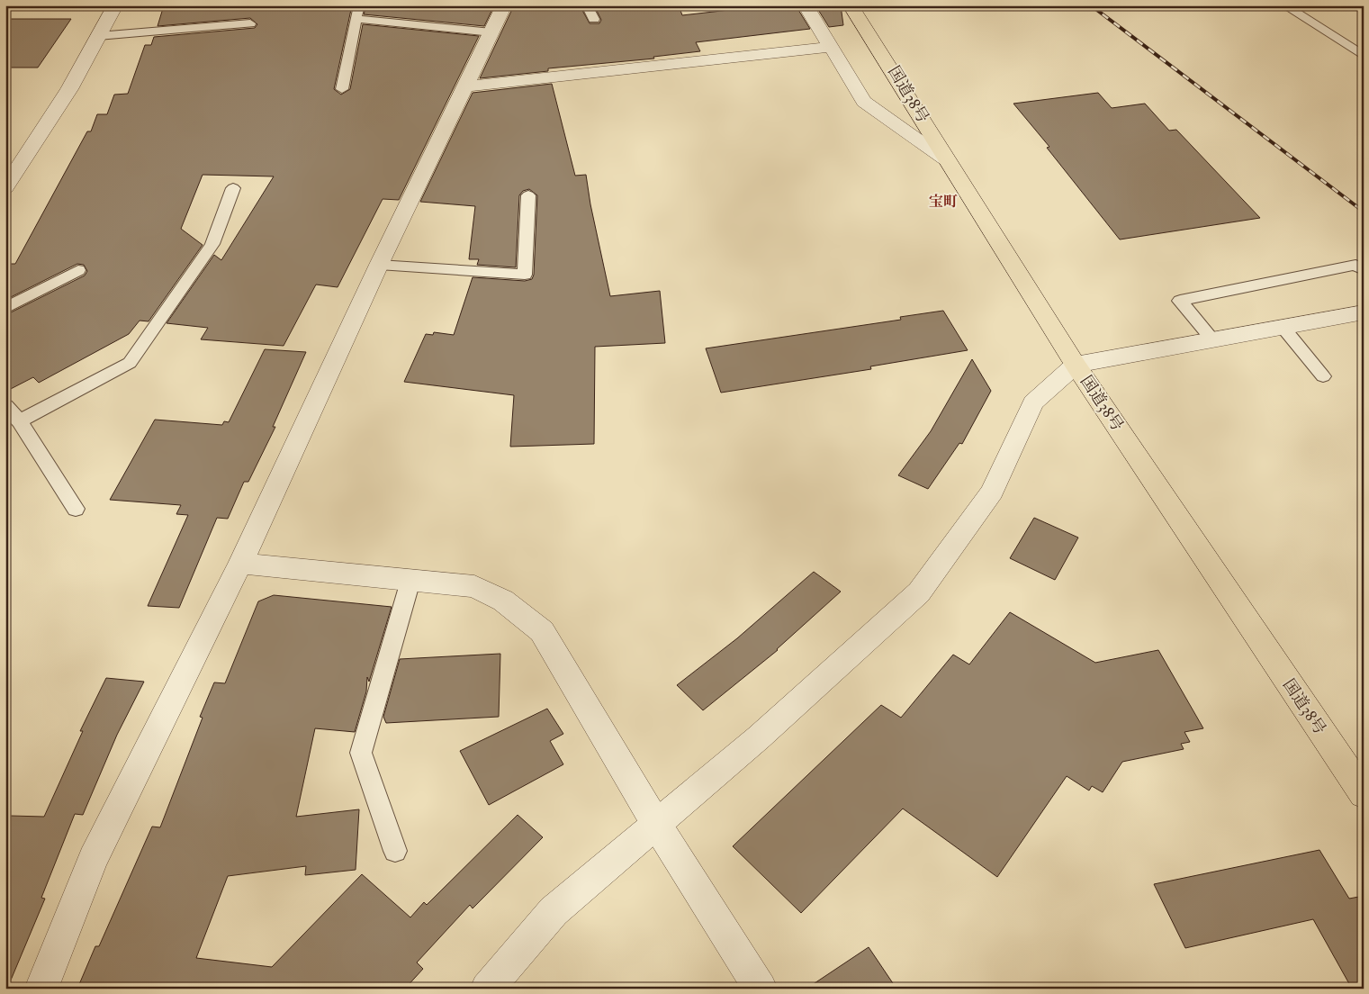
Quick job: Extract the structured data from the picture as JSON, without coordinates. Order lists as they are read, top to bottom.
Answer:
{
  "streets": {
    "highway": ["国道38号"]
  },
  "districts": ["宝町"]
}
